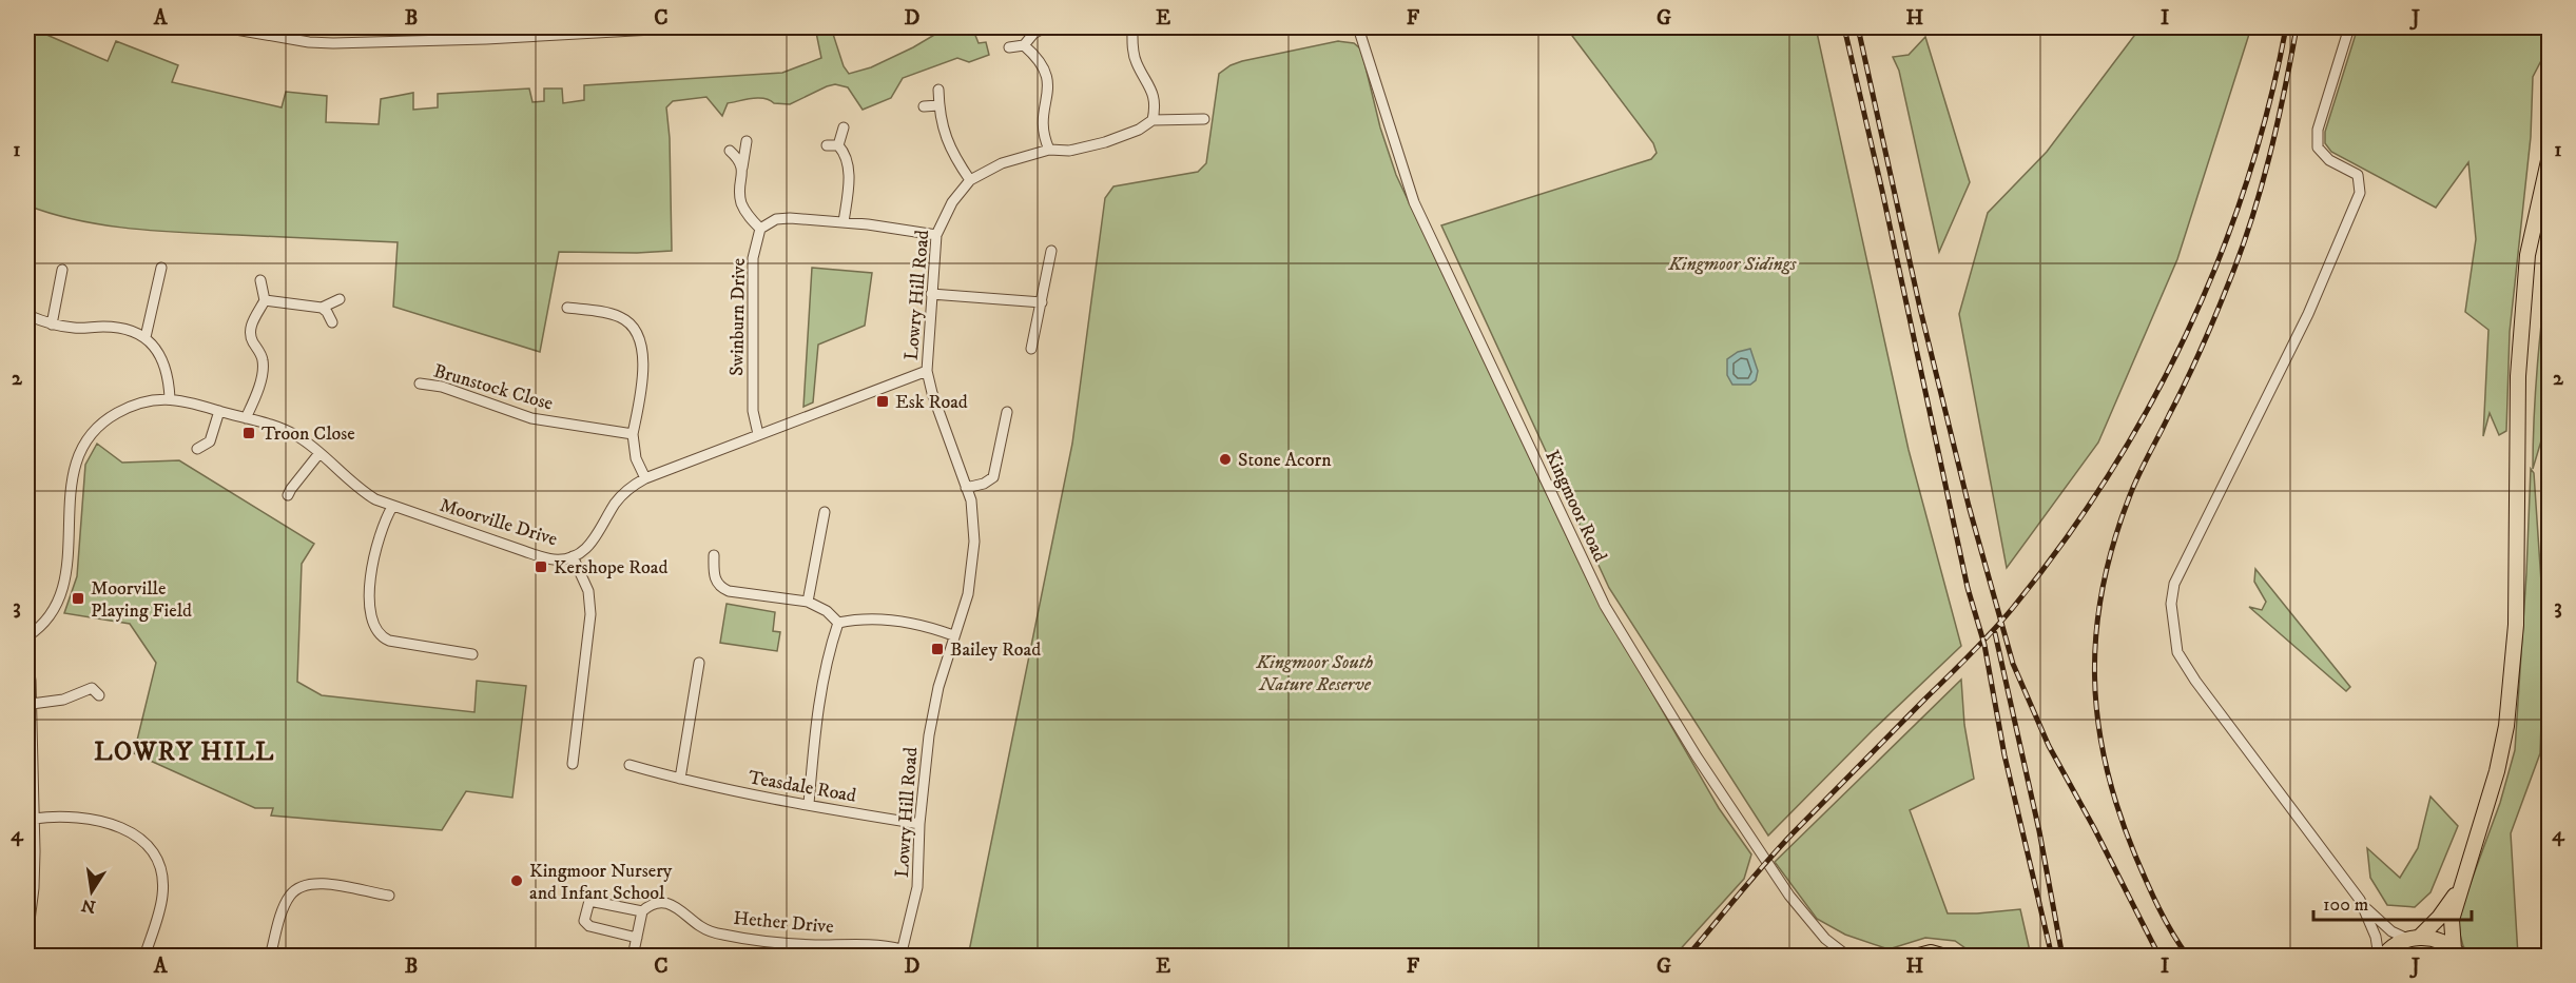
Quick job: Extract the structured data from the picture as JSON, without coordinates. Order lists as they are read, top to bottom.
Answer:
{
  "streets": {
    "street": [
      "Lowry Hill Road",
      "Swinburn Drive",
      "Brunstock Close",
      "Kingmoor Road",
      "Moorville Drive",
      "Teasdale Road",
      "Hether Drive"
    ]
  },
  "crossings": [
    ["Lowry Hill Road", "Teasdale Road"],
    ["Lowry Hill Road", "Hether Drive"],
    ["Swinburn Drive", "Moorville Drive"]
  ],
  "districts": ["LOWRY HILL"],
  "parks": ["Kingmoor Sidings", "Kingmoor South Nature Reserve"],
  "places": {
    "transit": [
      "Esk Road",
      "Troon Close",
      "Kershope Road",
      "Moorville Playing Field",
      "Bailey Road"
    ],
    "other": ["Stone Acorn", "Kingmoor Nursery and Infant School"]
  },
  "scale_bar": "100 m",
  "north": "bottom",
  "grid": {
    "columns": [
      "A",
      "B",
      "C",
      "D",
      "E",
      "F",
      "G",
      "H",
      "I",
      "J"
    ],
    "rows": [
      "1",
      "2",
      "3",
      "4"
    ]
  }
}
